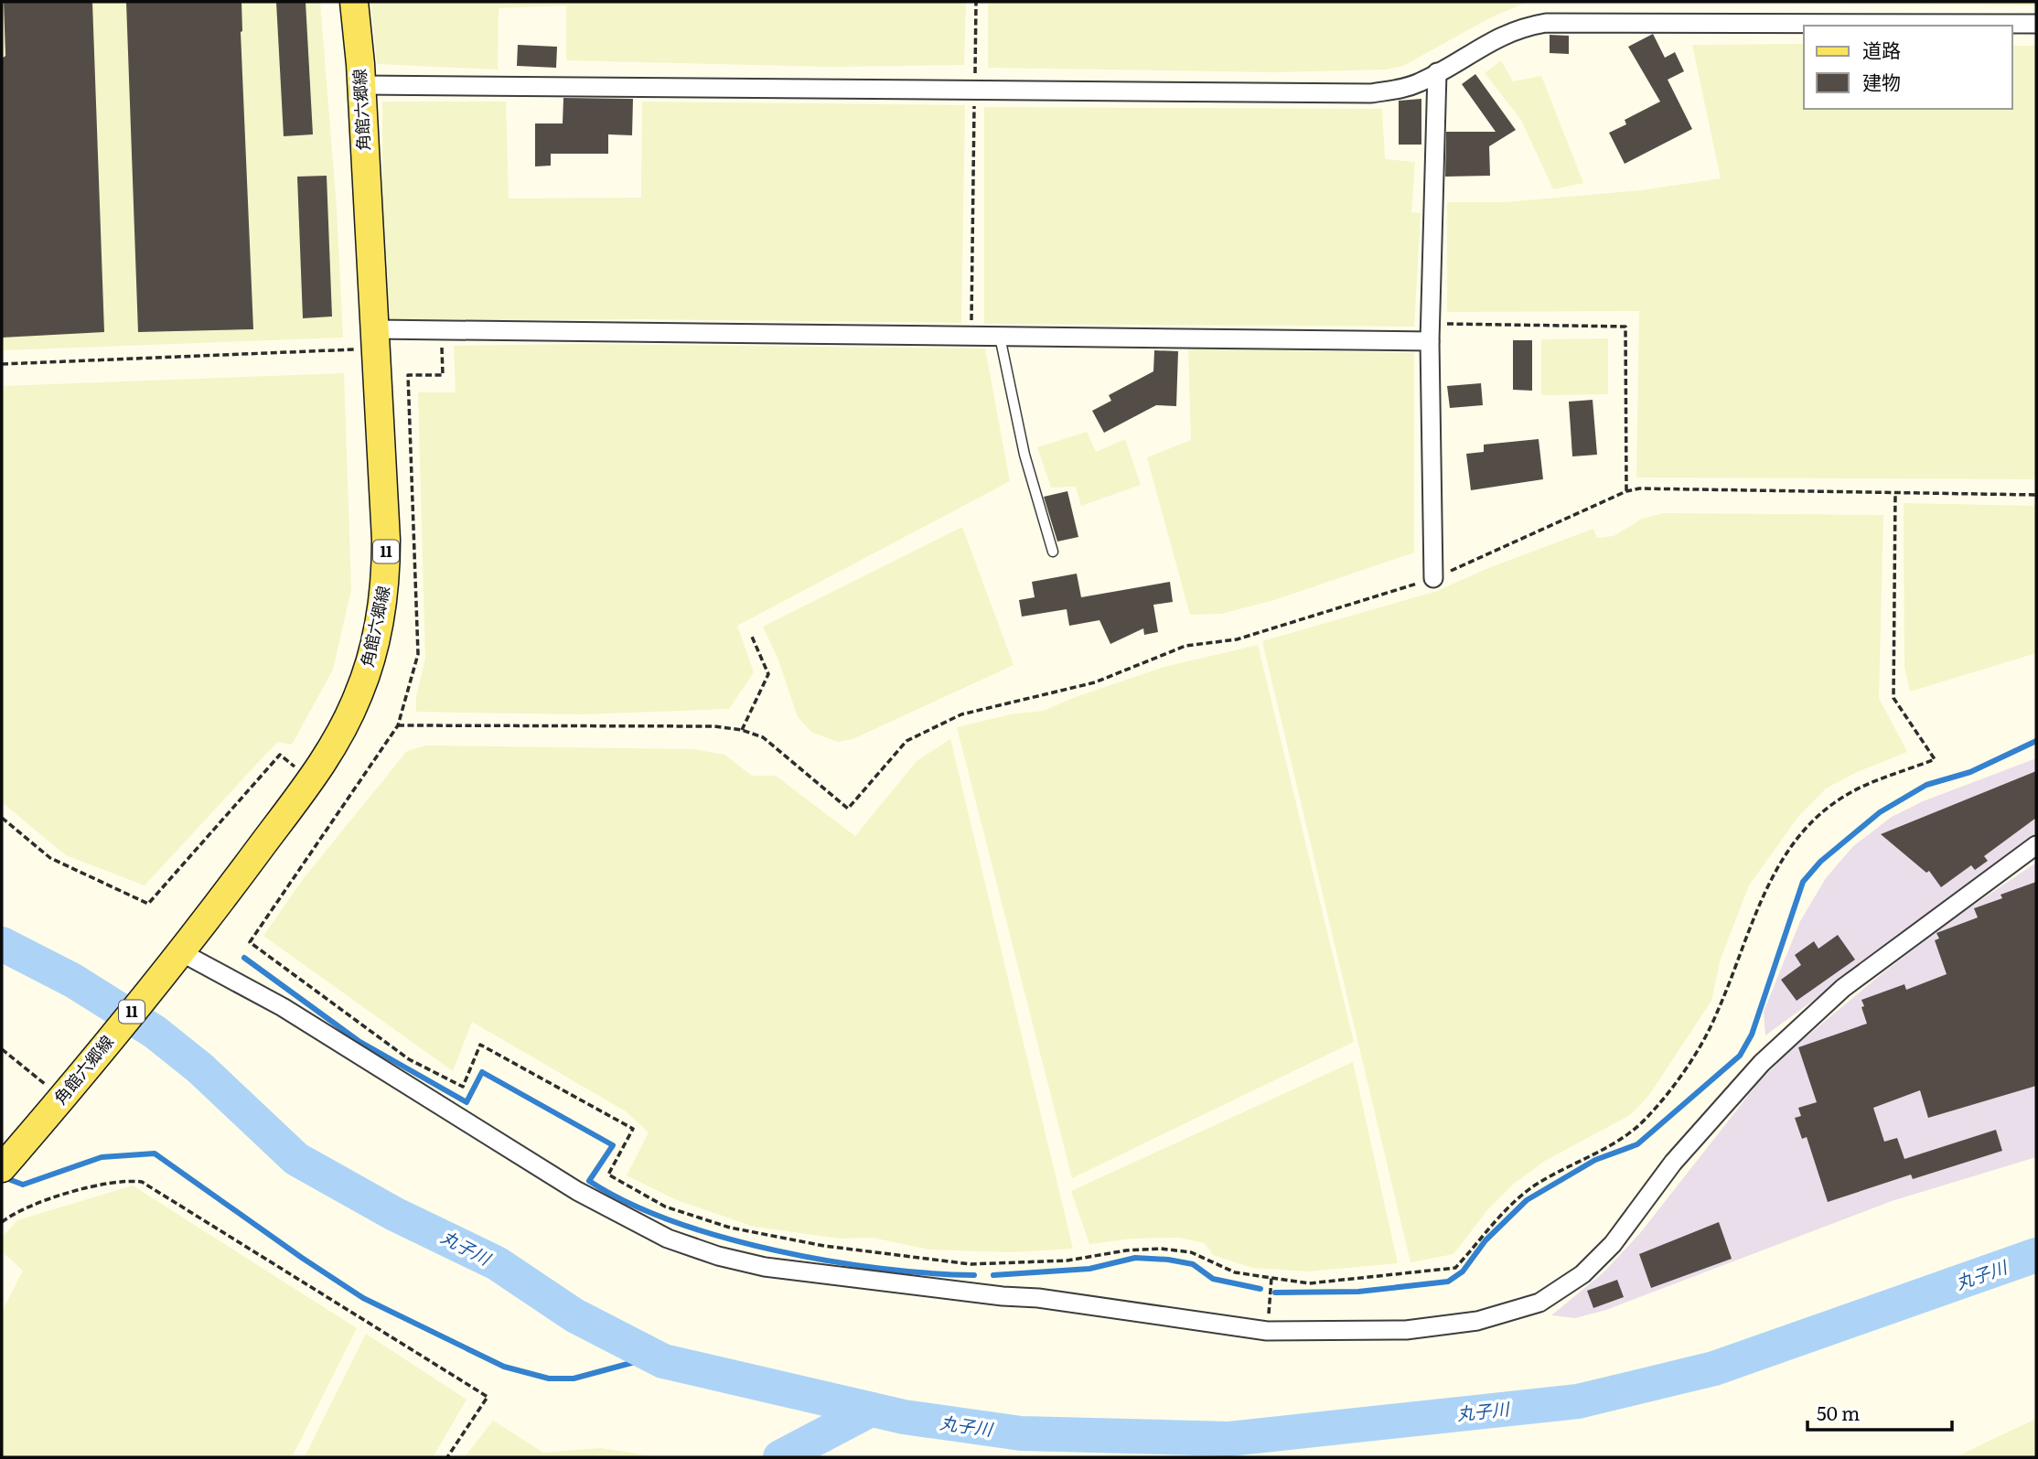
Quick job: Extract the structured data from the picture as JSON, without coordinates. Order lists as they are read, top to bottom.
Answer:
{
  "streets": {
    "main road": ["角館六郷線", "11"]
  },
  "water": ["丸子川"],
  "legend": ["道路", "建物"],
  "scale_bar": "50 m"
}
